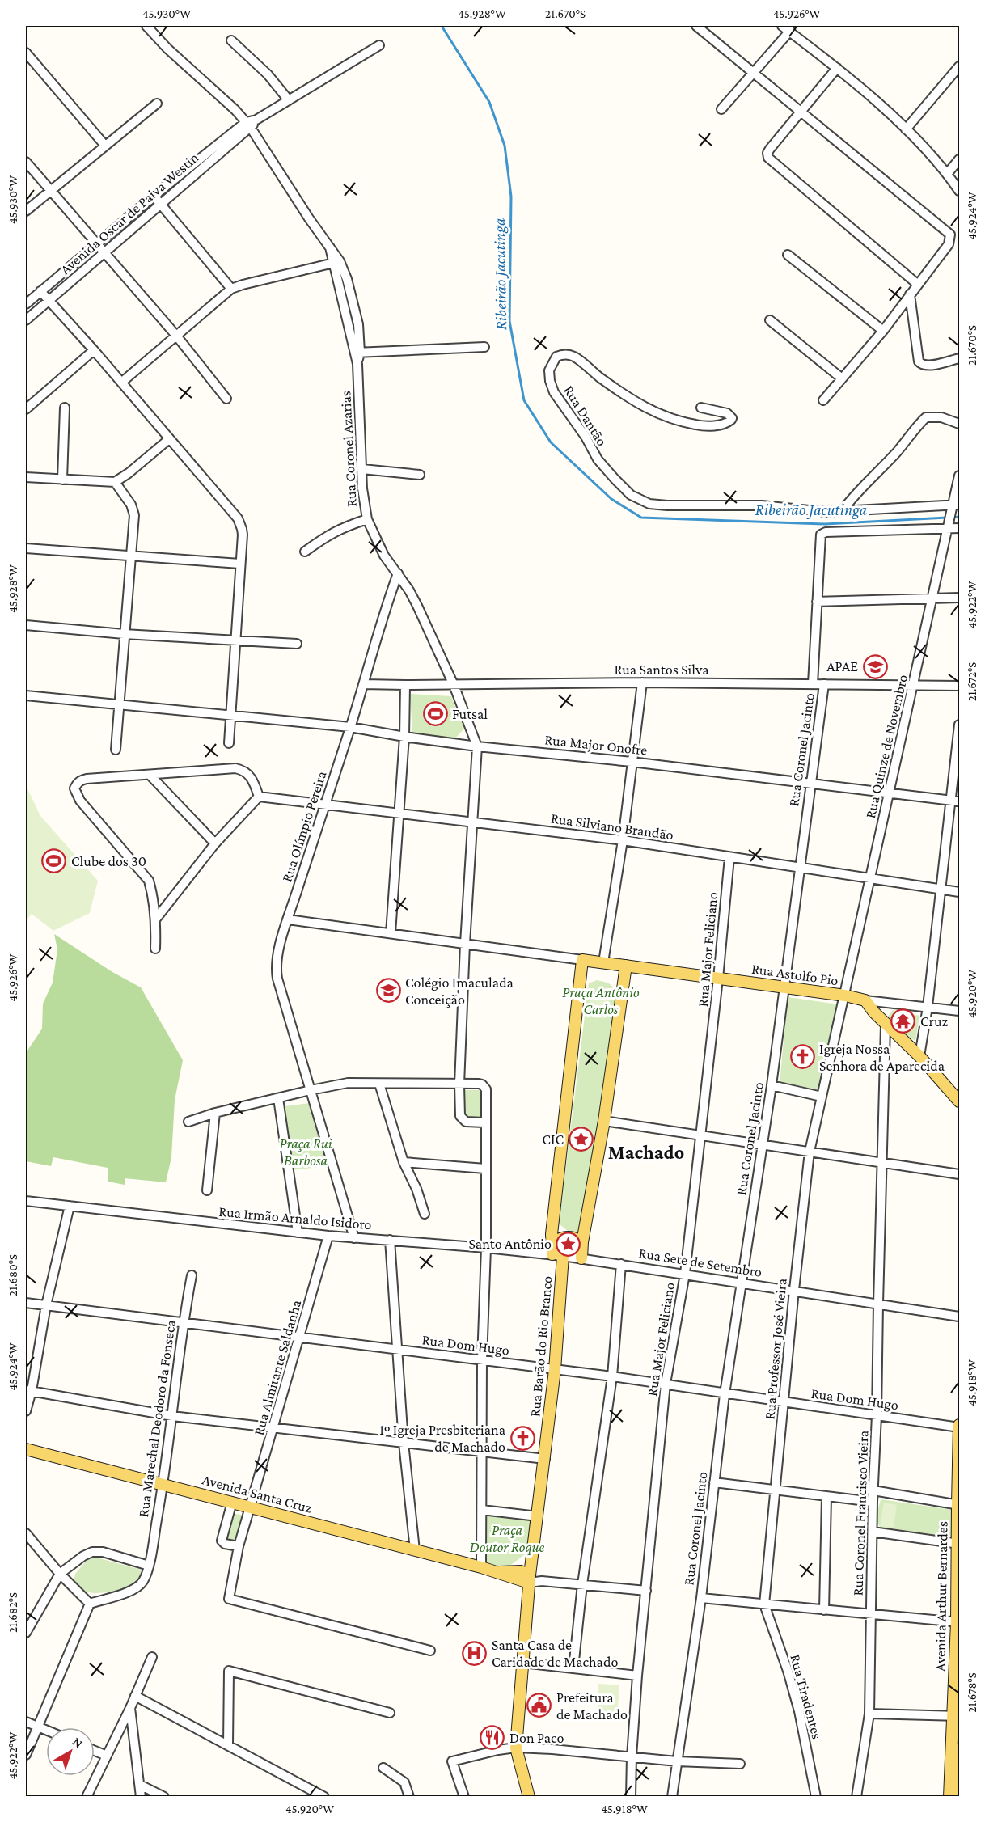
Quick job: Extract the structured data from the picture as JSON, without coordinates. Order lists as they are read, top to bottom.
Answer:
{
  "streets": {
    "main road": [
      "Rua Astolfo Pio",
      "Rua Barão do Rio Branco",
      "Avenida Santa Cruz",
      "Avenida Arthur Bernardes"
    ],
    "street": [
      "Avenida Oscar de Paiva Westin",
      "Rua Dantão",
      "Rua Coronel Azarias",
      "Rua Santos Silva",
      "Rua Major Onofre",
      "Rua Quinze de Novembro",
      "Rua Coronel Jacinto",
      "Rua Olímpio Pereira",
      "Rua Silviano Brandão",
      "Rua Major Feliciano",
      "Rua Irmão Arnaldo Isidoro",
      "Rua Sete de Setembro",
      "Rua Dom Hugo",
      "Rua Professor José Vieira",
      "Rua Almirante Saldanha",
      "Rua Marechal Deodoro da Fonseca",
      "Rua Coronel Francisco Vieira",
      "Rua Tiradentes"
    ]
  },
  "crossings": [
    ["Avenida Oscar de Paiva Westin", "Rua Coronel Azarias"],
    ["Rua Coronel Azarias", "Rua Santos Silva"],
    ["Rua Coronel Azarias", "Rua Major Onofre"],
    ["Rua Coronel Azarias", "Rua Olímpio Pereira"],
    ["Rua Santos Silva", "Rua Quinze de Novembro"],
    ["Rua Santos Silva", "Rua Coronel Jacinto"],
    ["Rua Santos Silva", "Rua Olímpio Pereira"],
    ["Rua Major Onofre", "Rua Quinze de Novembro"],
    ["Rua Major Onofre", "Rua Coronel Jacinto"],
    ["Rua Major Onofre", "Rua Olímpio Pereira"],
    ["Rua Quinze de Novembro", "Rua Coronel Jacinto"],
    ["Rua Quinze de Novembro", "Rua Silviano Brandão"],
    ["Rua Quinze de Novembro", "Rua Astolfo Pio"],
    ["Rua Quinze de Novembro", "Rua Professor José Vieira"],
    ["Rua Coronel Jacinto", "Rua Silviano Brandão"],
    ["Rua Coronel Jacinto", "Rua Astolfo Pio"],
    ["Rua Coronel Jacinto", "Rua Sete de Setembro"],
    ["Rua Coronel Jacinto", "Rua Dom Hugo"],
    ["Rua Olímpio Pereira", "Rua Silviano Brandão"],
    ["Rua Silviano Brandão", "Rua Major Feliciano"],
    ["Rua Major Feliciano", "Rua Astolfo Pio"],
    ["Rua Major Feliciano", "Rua Sete de Setembro"],
    ["Rua Major Feliciano", "Rua Dom Hugo"],
    ["Rua Irmão Arnaldo Isidoro", "Rua Barão do Rio Branco"],
    ["Rua Irmão Arnaldo Isidoro", "Rua Almirante Saldanha"],
    ["Rua Sete de Setembro", "Rua Professor José Vieira"],
    ["Rua Sete de Setembro", "Rua Coronel Francisco Vieira"],
    ["Rua Dom Hugo", "Rua Barão do Rio Branco"],
    ["Rua Dom Hugo", "Rua Professor José Vieira"],
    ["Rua Dom Hugo", "Rua Almirante Saldanha"],
    ["Rua Dom Hugo", "Rua Marechal Deodoro da Fonseca"],
    ["Rua Dom Hugo", "Rua Coronel Francisco Vieira"],
    ["Rua Dom Hugo", "Avenida Arthur Bernardes"],
    ["Rua Professor José Vieira", "Rua Tiradentes"],
    ["Rua Almirante Saldanha", "Avenida Santa Cruz"],
    ["Rua Marechal Deodoro da Fonseca", "Avenida Santa Cruz"]
  ],
  "districts": ["Machado"],
  "water": ["Ribeirão Jacutinga"],
  "parks": ["Praça Antônio Carlos", "Praça Rui Barbosa", "Praça Doutor Roque"],
  "places": {
    "school or university": ["APAE", "Colégio Imaculada Conceição"],
    "sports": ["Futsal", "Clube dos 30"],
    "temple": ["Cruz"],
    "church": ["Igreja Nossa Senhora de Aparecida", "1º Igreja Presbiteriana de Machado"],
    "place": ["CIC", "Santo Antônio"],
    "hospital": ["Santa Casa de Caridade de Machado"],
    "public building": ["Prefeitura de Machado"],
    "restaurant": ["Don Paco"]
  },
  "north": "top right",
  "coordinates": [
    "45.930°W",
    "45.928°W",
    "21.670°S",
    "45.926°W",
    "45.924°W",
    "45.922°W",
    "21.672°S",
    "45.920°W",
    "21.680°S",
    "45.918°W",
    "21.682°S",
    "21.678°S"
  ]
}
